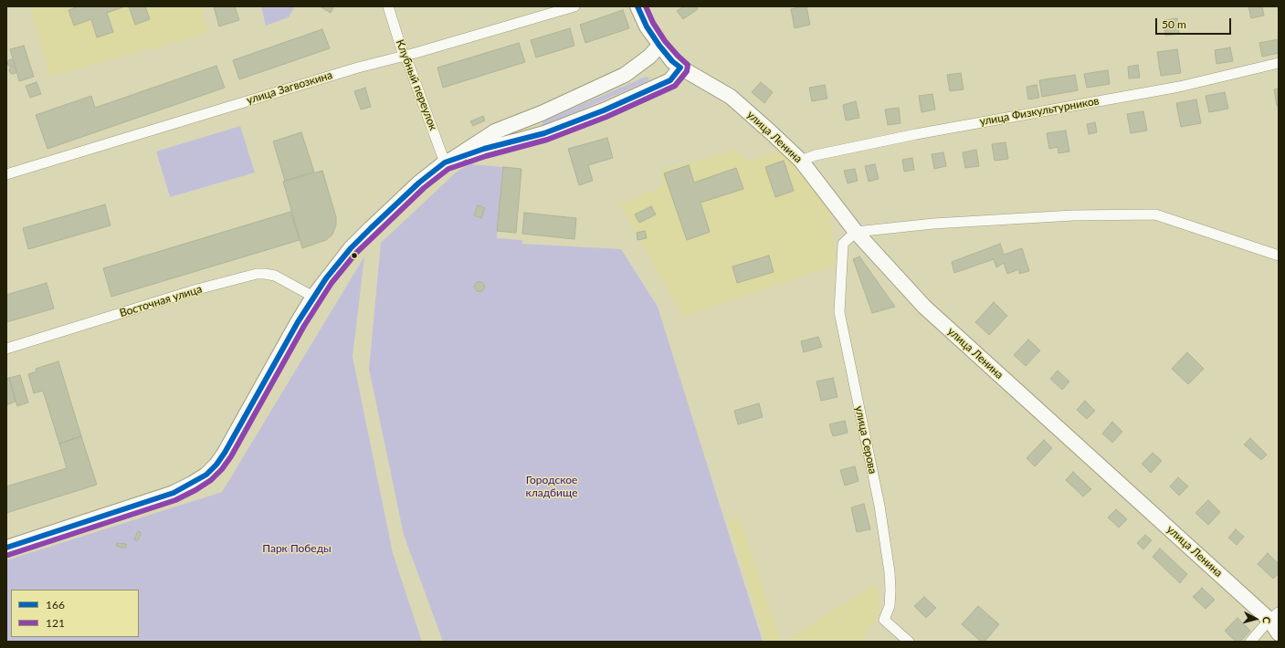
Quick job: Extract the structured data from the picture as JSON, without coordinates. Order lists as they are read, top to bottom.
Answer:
{
  "streets": {
    "main road": ["улица Ленина"],
    "street": [
      "Клубный переулок",
      "улица Загвозкина",
      "улица Физкультурников",
      "Восточная улица",
      "улица Серова"
    ]
  },
  "crossings": [
    ["Клубный переулок", "улица Загвозкина"],
    ["улица Физкультурников", "улица Ленина"],
    ["улица Ленина", "улица Серова"]
  ],
  "parks": ["Городское кладбище", "Парк Победы"],
  "lines": ["transit line 166", "transit line 121"],
  "legend": ["166", "121"],
  "scale_bar": "50 m",
  "north": "right"
}
